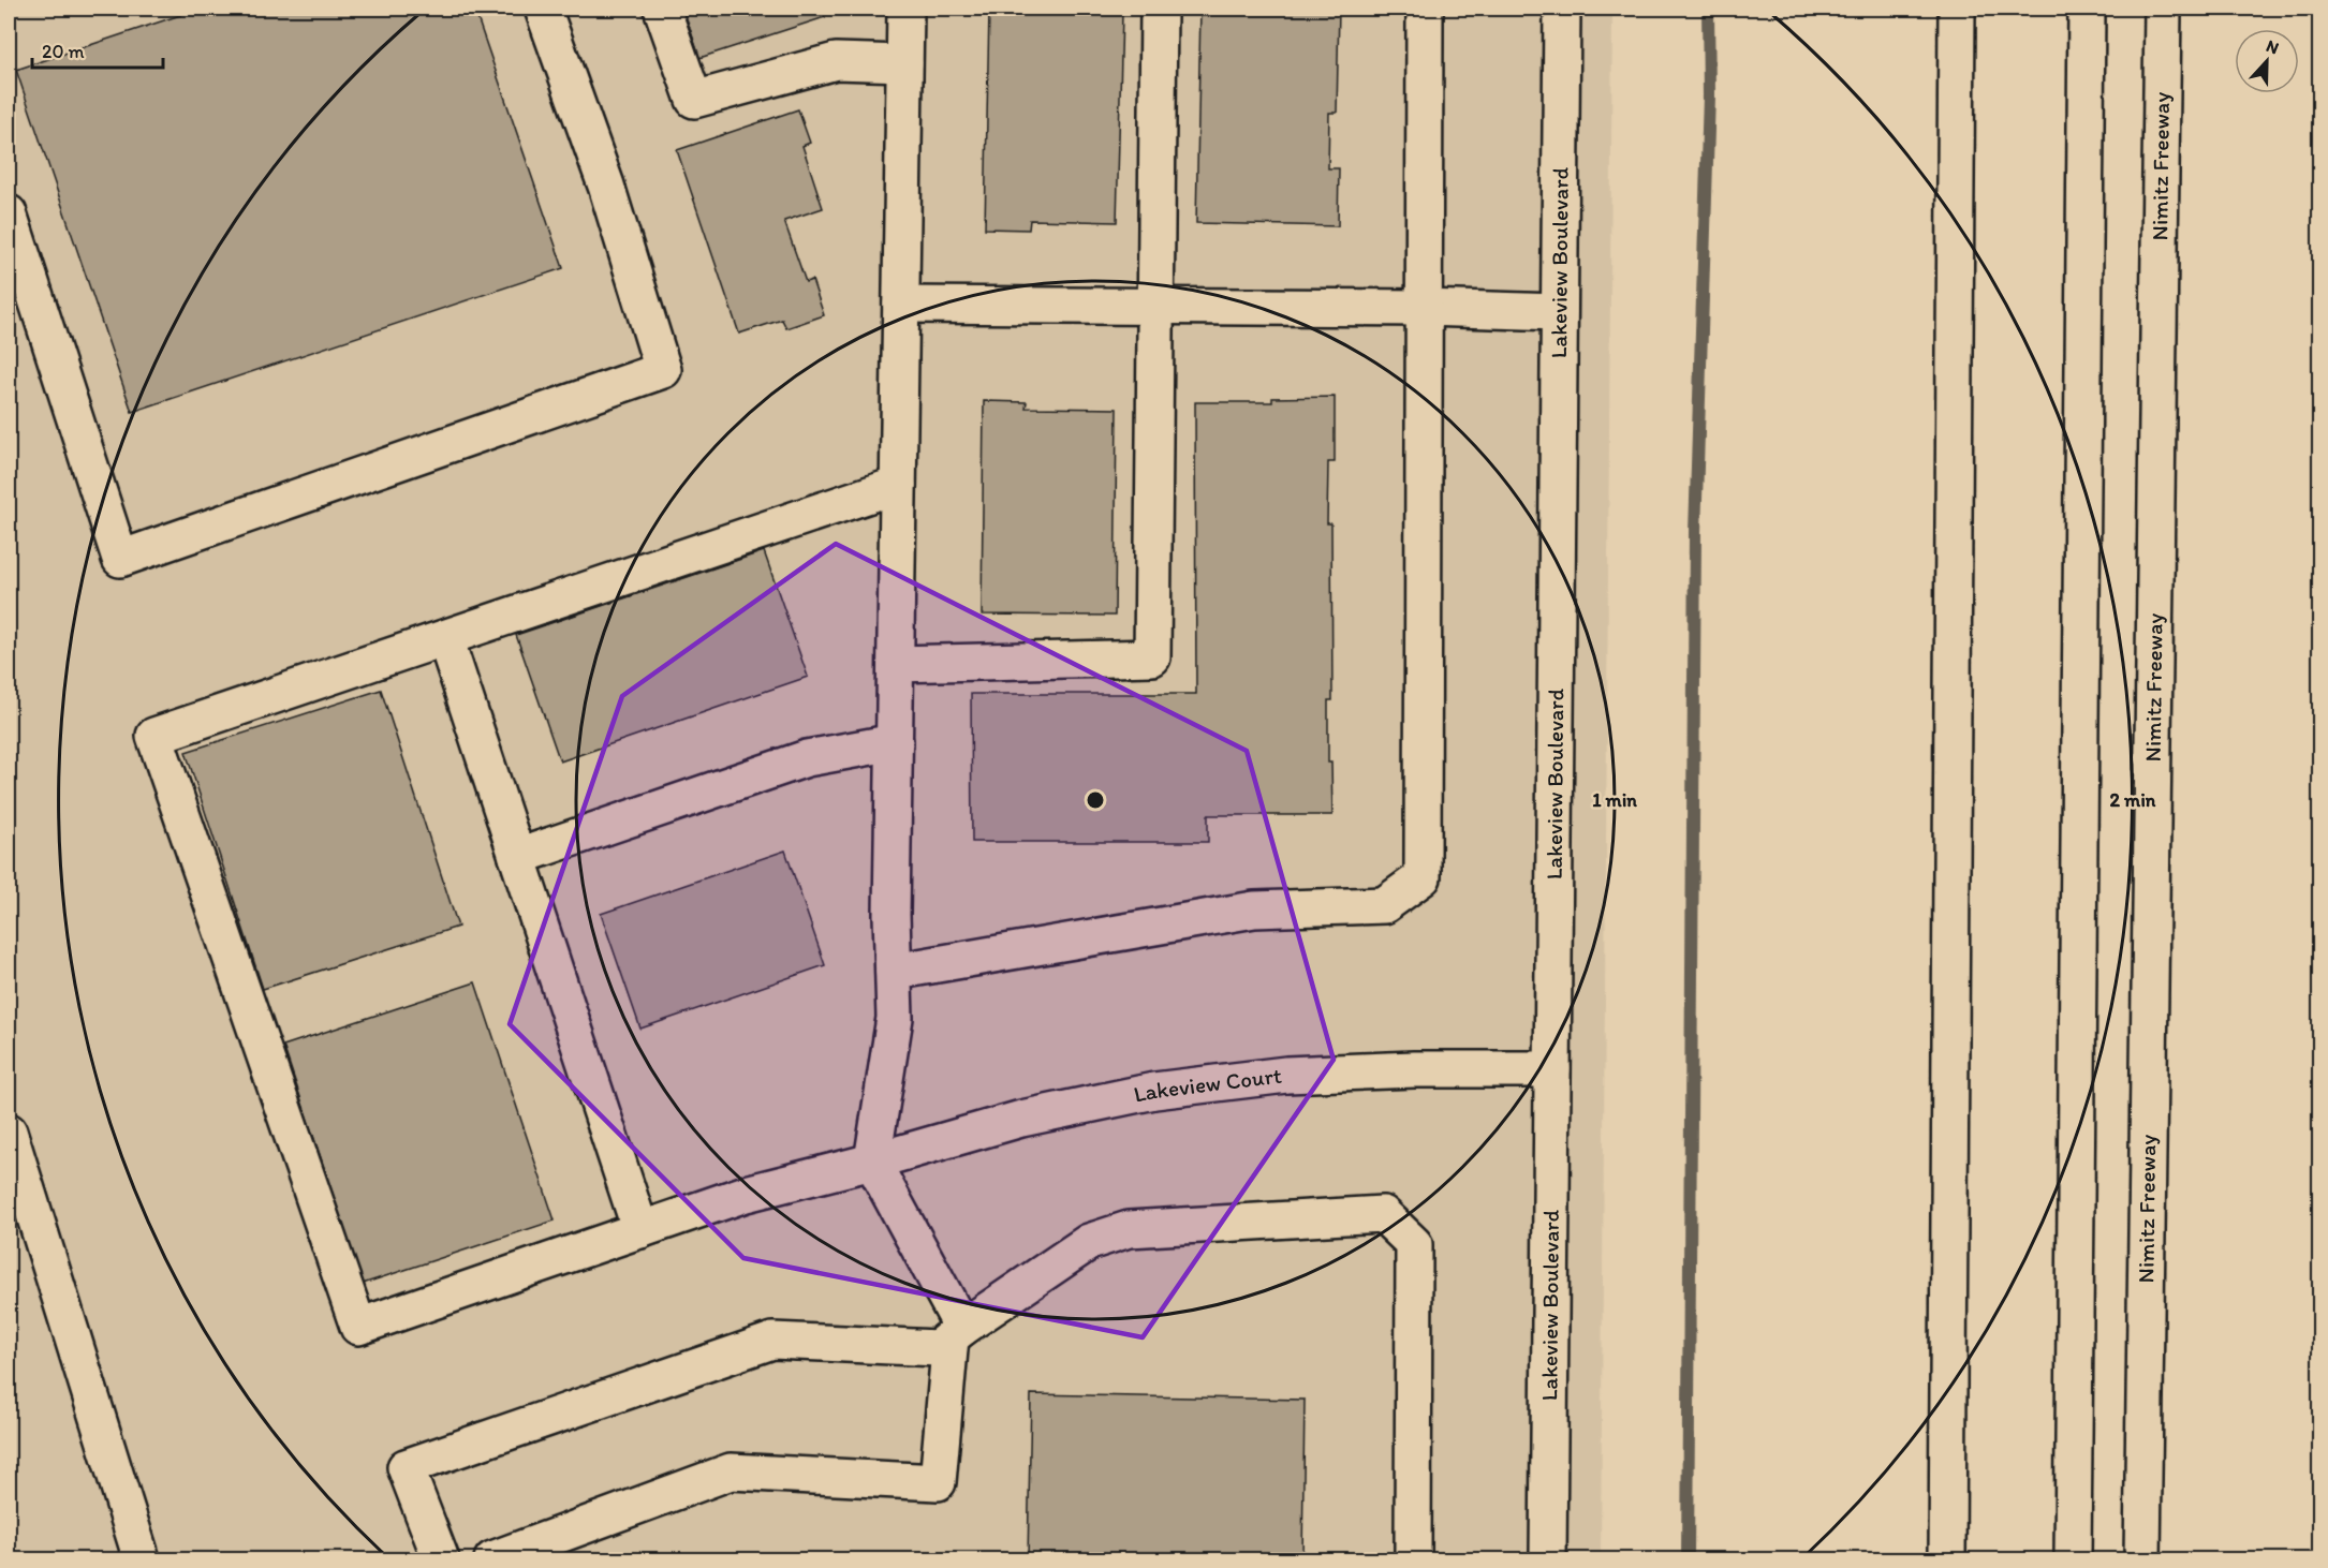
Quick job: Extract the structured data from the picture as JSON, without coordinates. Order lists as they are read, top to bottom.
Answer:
{
  "streets": {
    "main road": ["Nimitz Freeway", "Lakeview Boulevard", "Lakeview Court"]
  },
  "crossings": [
    ["Lakeview Boulevard", "Lakeview Court"]
  ],
  "scale_bar": "20 m",
  "north": "top",
  "rings": ["1 min", "2 min"]
}
